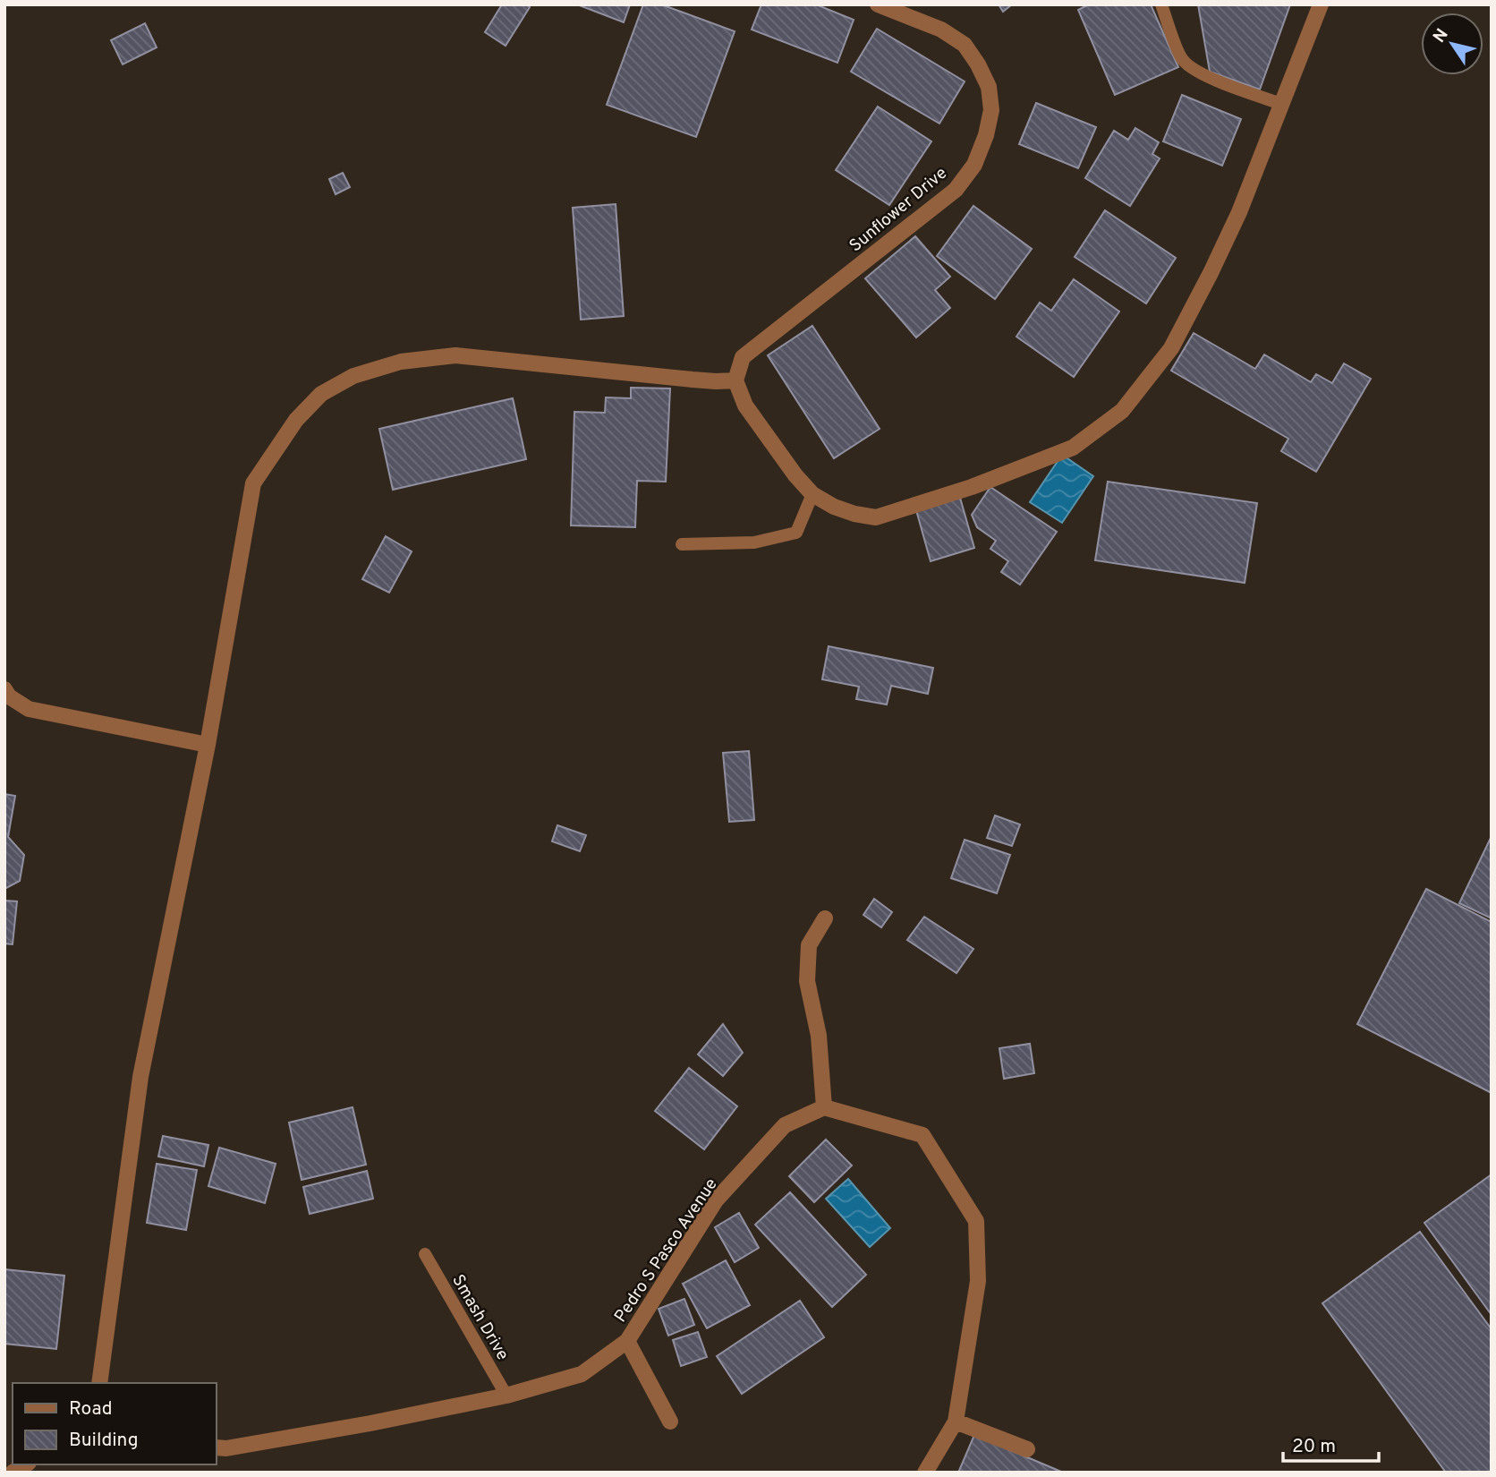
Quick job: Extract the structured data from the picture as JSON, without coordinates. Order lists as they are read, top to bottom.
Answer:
{
  "streets": {
    "street": ["Sunflower Drive", "Pedro S Pasco Avenue"],
    "lane": ["Smash Drive"]
  },
  "crossings": [
    ["Pedro S Pasco Avenue", "Smash Drive"]
  ],
  "legend": ["Road", "Building"],
  "scale_bar": "20 m",
  "north": "top left"
}
